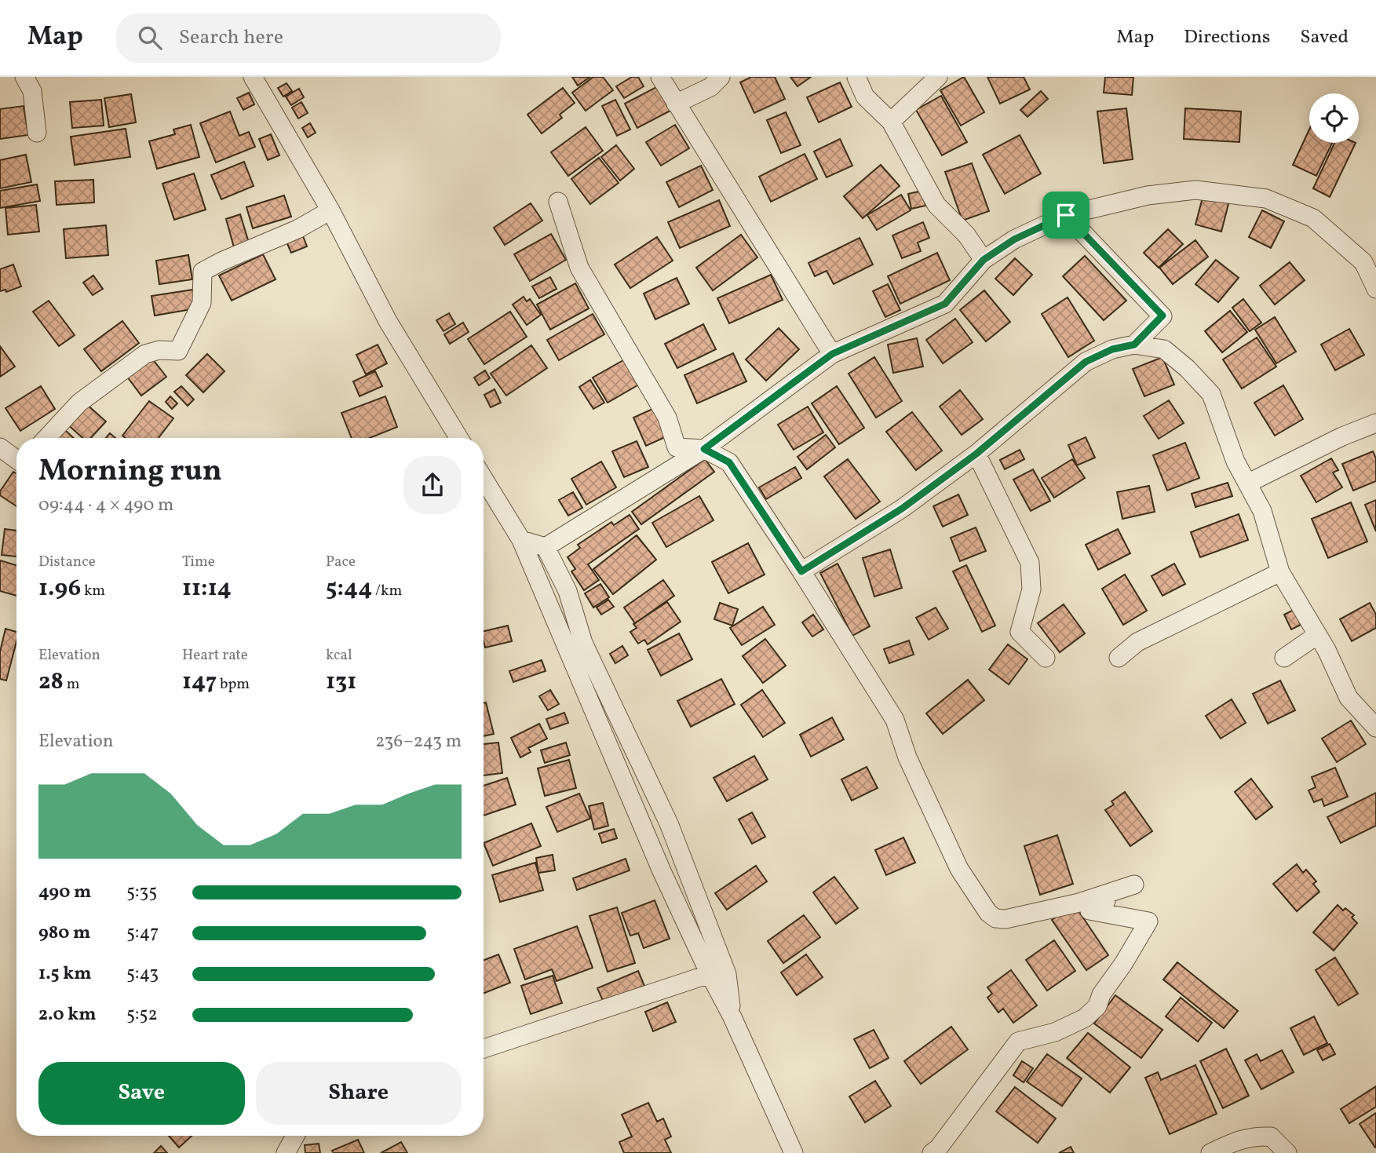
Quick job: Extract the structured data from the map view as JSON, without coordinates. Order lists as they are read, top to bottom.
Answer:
{
  "page": {
    "header": "Map",
    "search": "Search here",
    "nav": ["Map", "Directions", "Saved"],
    "heading": ["Morning run", "09:44 · 4 × 490 m"],
    "stats": [
      ["Distance", "1.96 km"],
      ["Time", "11:14"],
      ["Pace", "5:44 /km"],
      ["Elevation", "28 m"],
      ["Heart rate", "147 bpm"],
      ["kcal", "131"]
    ],
    "chart": ["Elevation", "236–243 m"],
    "list": [
      {
        "name": "490 m",
        "note": "5:35"
      },
      {
        "name": "980 m",
        "note": "5:47"
      },
      {
        "name": "1.5 km",
        "note": "5:43"
      },
      {
        "name": "2.0 km",
        "note": "5:52"
      }
    ],
    "buttons": ["Save", "Share"]
  }
}
